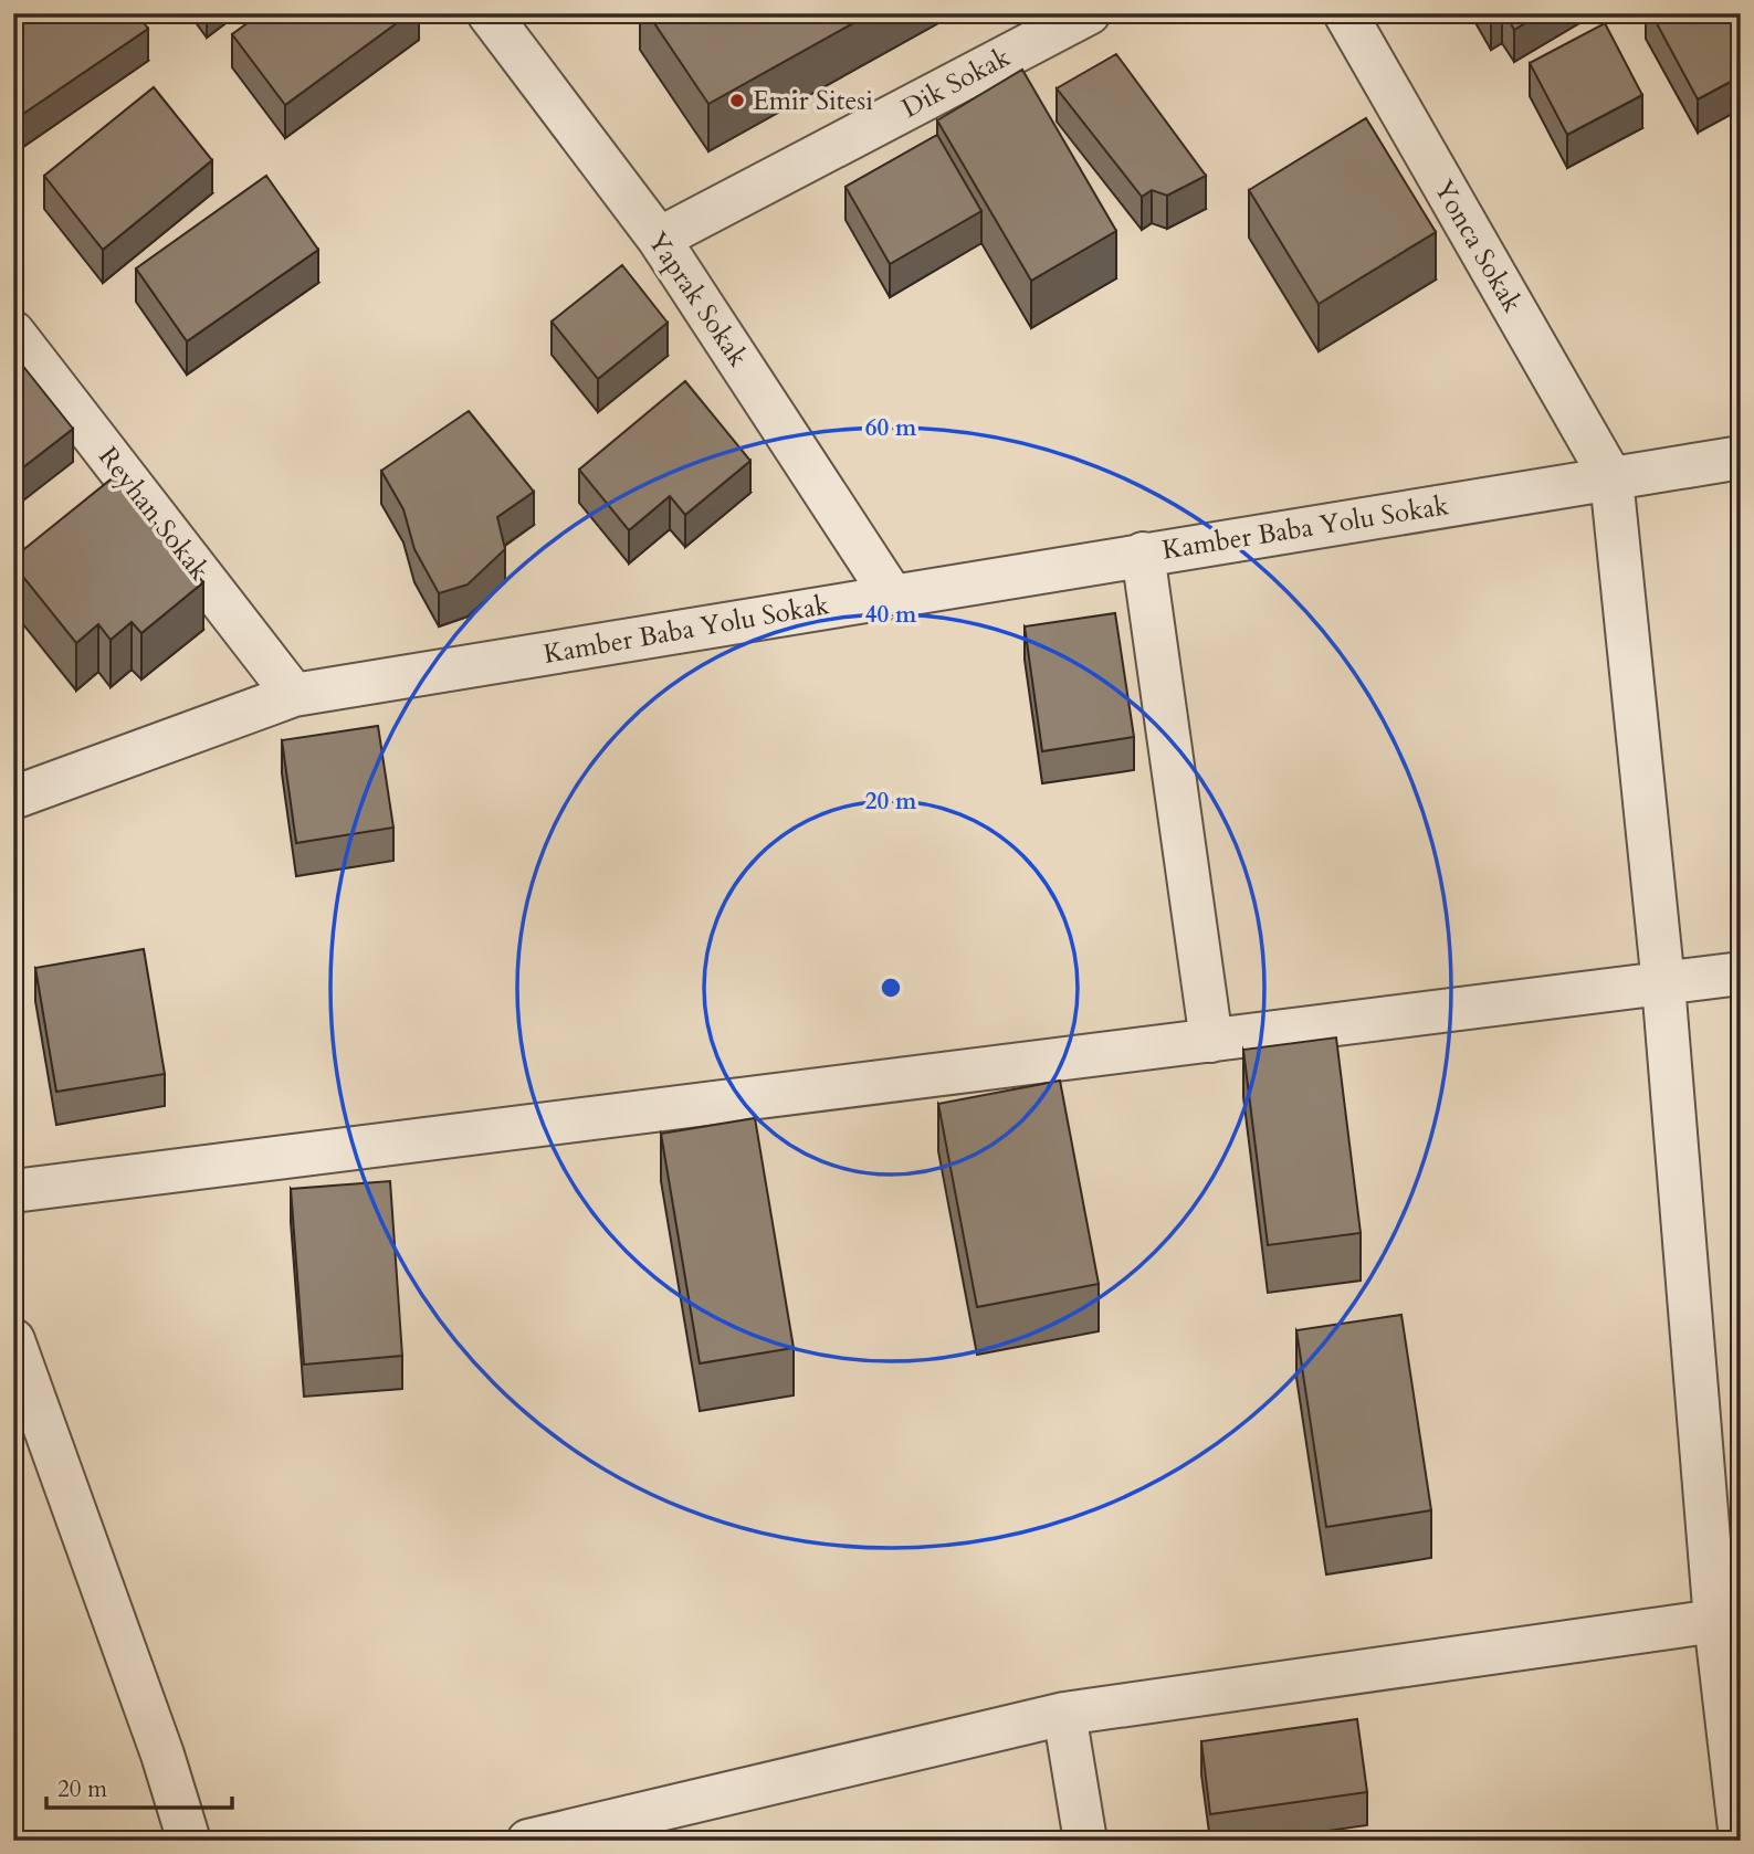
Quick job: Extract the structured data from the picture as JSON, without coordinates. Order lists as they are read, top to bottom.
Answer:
{
  "streets": {
    "street": [
      "Dik Sokak",
      "Yonca Sokak",
      "Yaprak Sokak",
      "Reyhan Sokak",
      "Kamber Baba Yolu Sokak"
    ]
  },
  "crossings": [
    ["Dik Sokak", "Yaprak Sokak"],
    ["Yonca Sokak", "Kamber Baba Yolu Sokak"],
    ["Yaprak Sokak", "Kamber Baba Yolu Sokak"],
    ["Reyhan Sokak", "Kamber Baba Yolu Sokak"]
  ],
  "places": ["Emir Sitesi"],
  "scale_bar": "20 m",
  "rings": ["60 m", "40 m", "20 m"]
}
